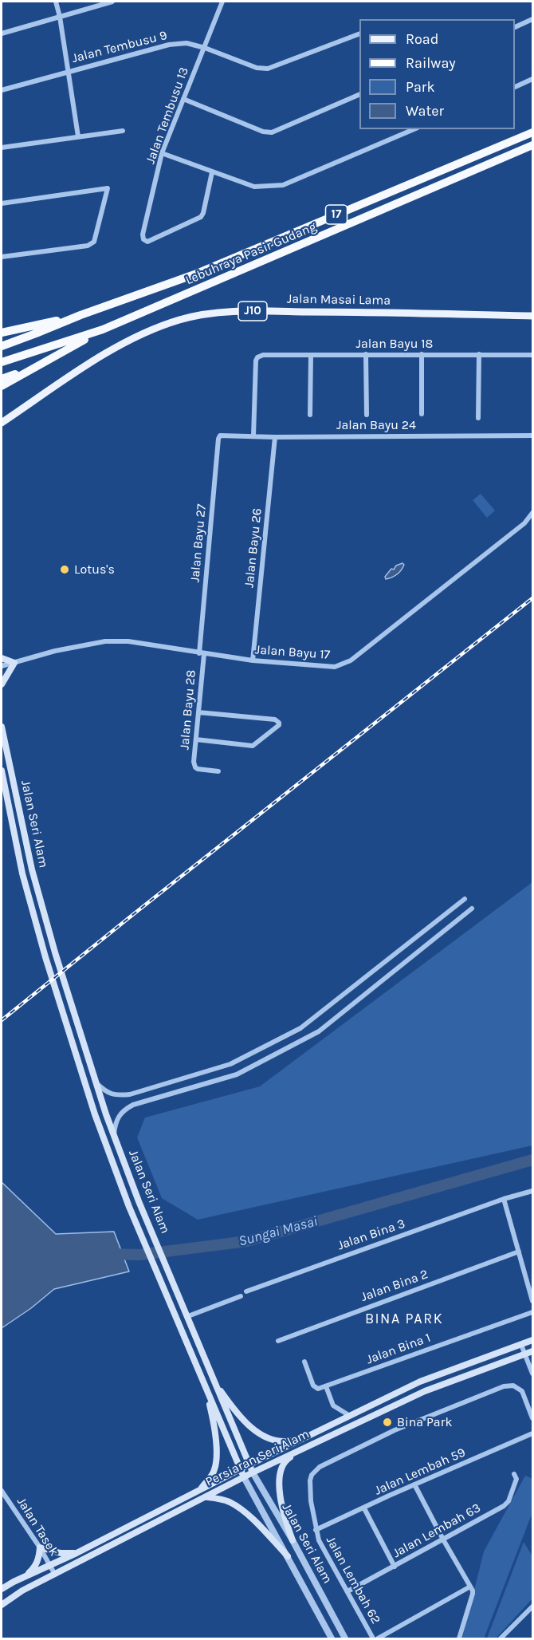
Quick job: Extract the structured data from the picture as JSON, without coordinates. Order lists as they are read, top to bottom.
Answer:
{
  "streets": {
    "highway": ["17", "Lebuhraya Pasir Gudang"],
    "main road": [
      "Jalan Masai Lama",
      "J10",
      "Jalan Seri Alam",
      "Persiaran Seri Alam"
    ],
    "street": [
      "Jalan Tembusu 9",
      "Jalan Tembusu 13",
      "Jalan Bayu 18",
      "Jalan Bayu 24",
      "Jalan Bayu 27",
      "Jalan Bayu 26",
      "Jalan Bayu 17",
      "Jalan Bayu 28",
      "Jalan Bina 3",
      "Jalan Bina 2",
      "Jalan Bina 1",
      "Jalan Lembah 59",
      "Jalan Tasek",
      "Jalan Lembah 63",
      "Jalan Lembah 62"
    ]
  },
  "crossings": [
    ["Jalan Tembusu 9", "Jalan Tembusu 13"],
    ["Jalan Bayu 18", "Jalan Bayu 24"],
    ["Jalan Bayu 24", "Jalan Bayu 27"],
    ["Jalan Bayu 24", "Jalan Bayu 26"],
    ["Jalan Bayu 27", "Jalan Bayu 17"],
    ["Jalan Bayu 27", "Jalan Bayu 28"],
    ["Jalan Bayu 26", "Jalan Bayu 17"],
    ["Jalan Bayu 17", "Jalan Bayu 28"],
    ["Jalan Seri Alam", "Persiaran Seri Alam"],
    ["Persiaran Seri Alam", "Jalan Tasek"],
    ["Jalan Lembah 59", "Jalan Lembah 62"],
    ["Jalan Lembah 63", "Jalan Lembah 62"]
  ],
  "districts": ["BINA PARK"],
  "water": ["Sungai Masai"],
  "places": ["Lotus's", "Bina Park"],
  "legend": [
    "Road",
    "Railway",
    "Park",
    "Water"
  ]
}
